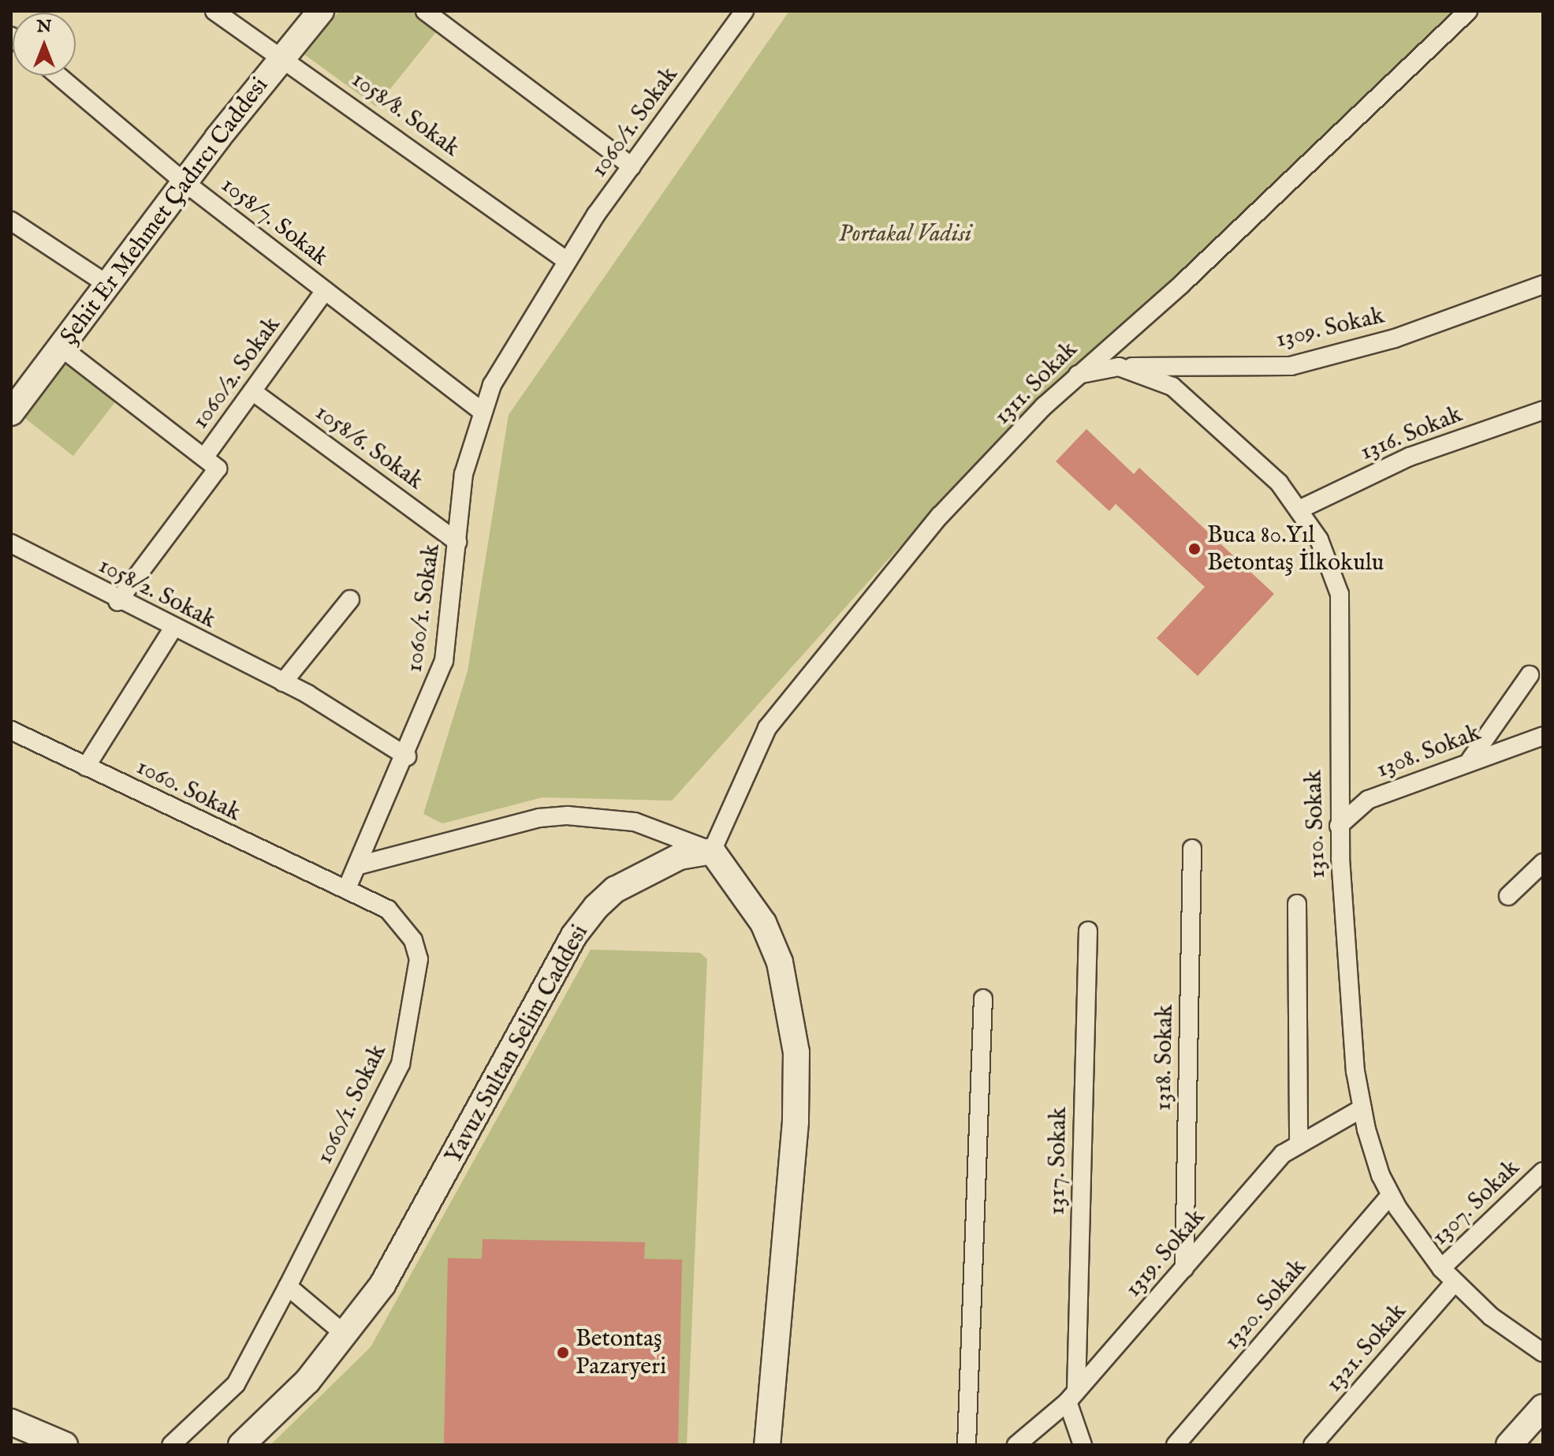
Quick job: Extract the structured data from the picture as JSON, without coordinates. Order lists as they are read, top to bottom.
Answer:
{
  "streets": {
    "street": [
      "1058/8. Sokak",
      "1060/1. Sokak",
      "Şehit Er Mehmet Çadırcı Caddesi",
      "1058/7. Sokak",
      "1309. Sokak",
      "1060/2. Sokak",
      "1311. Sokak",
      "1316. Sokak",
      "1058/6. Sokak",
      "1058/2. Sokak",
      "1308. Sokak",
      "1060. Sokak",
      "1310. Sokak",
      "Yavuz Sultan Selim Caddesi",
      "1318. Sokak",
      "1317. Sokak",
      "1307. Sokak",
      "1319. Sokak",
      "1320. Sokak",
      "1321. Sokak"
    ]
  },
  "crossings": [
    ["1058/8. Sokak", "1060/1. Sokak"],
    ["1058/8. Sokak", "Şehit Er Mehmet Çadırcı Caddesi"],
    ["1060/1. Sokak", "1058/7. Sokak"],
    ["1060/1. Sokak", "1058/6. Sokak"],
    ["1060/1. Sokak", "1058/2. Sokak"],
    ["1060/1. Sokak", "1060. Sokak"],
    ["Şehit Er Mehmet Çadırcı Caddesi", "1058/7. Sokak"],
    ["1058/7. Sokak", "1060/2. Sokak"],
    ["1309. Sokak", "1310. Sokak"],
    ["1060/2. Sokak", "1058/6. Sokak"],
    ["1060/2. Sokak", "1058/2. Sokak"],
    ["1311. Sokak", "Yavuz Sultan Selim Caddesi"],
    ["1316. Sokak", "1310. Sokak"],
    ["1308. Sokak", "1310. Sokak"],
    ["1310. Sokak", "1307. Sokak"],
    ["1310. Sokak", "1319. Sokak"],
    ["1310. Sokak", "1320. Sokak"],
    ["1310. Sokak", "1321. Sokak"],
    ["1318. Sokak", "1319. Sokak"],
    ["1317. Sokak", "1319. Sokak"]
  ],
  "parks": ["Portakal Vadisi"],
  "places": ["Buca 80.Yıl Betontaş İlkokulu", "Betontaş Pazaryeri"],
  "north": "top"
}
